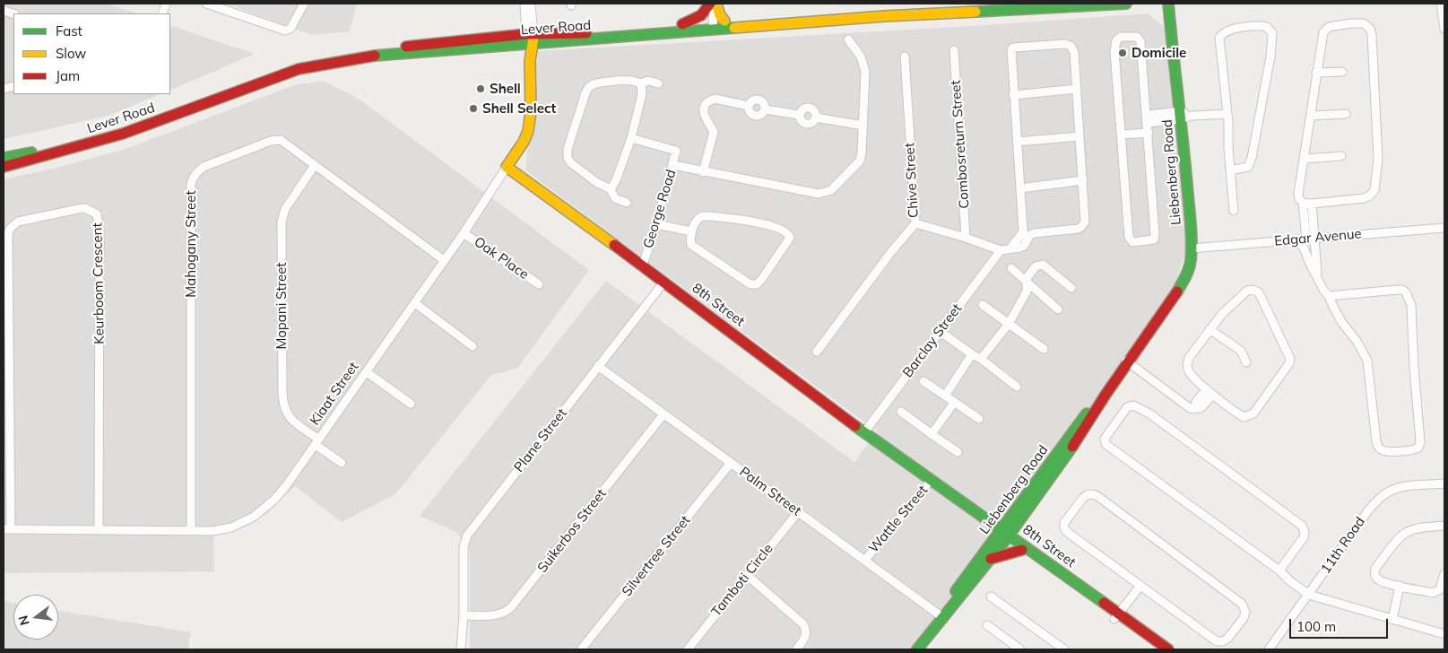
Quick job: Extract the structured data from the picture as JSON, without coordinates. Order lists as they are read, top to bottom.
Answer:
{
  "streets": {
    "street": [
      "Lever Road",
      "Combosreturn Street",
      "Liebenberg Road",
      "Chive Street",
      "George Road",
      "Edgar Avenue",
      "Mahogany Street",
      "Oak Place",
      "Keurboom Crescent",
      "8th Street",
      "Mopani Street",
      "Barclay Street",
      "Kiaat Street",
      "Plane Street",
      "Palm Street",
      "Wattle Street",
      "Suikerbos Street",
      "11th Road",
      "Silvertree Street",
      "Tamboti Circle"
    ]
  },
  "crossings": [
    ["Lever Road", "Kiaat Street"],
    ["Liebenberg Road", "Edgar Avenue"],
    ["Liebenberg Road", "8th Street"],
    ["Liebenberg Road", "Palm Street"],
    ["George Road", "8th Street"],
    ["Mahogany Street", "Mopani Street"],
    ["Mahogany Street", "Kiaat Street"],
    ["Oak Place", "Kiaat Street"],
    ["Keurboom Crescent", "Kiaat Street"],
    ["8th Street", "Barclay Street"],
    ["8th Street", "Kiaat Street"],
    ["8th Street", "Plane Street"],
    ["8th Street", "Wattle Street"],
    ["Mopani Street", "Kiaat Street"],
    ["Plane Street", "Palm Street"],
    ["Plane Street", "Suikerbos Street"],
    ["Palm Street", "Wattle Street"],
    ["Palm Street", "Suikerbos Street"],
    ["Palm Street", "Silvertree Street"],
    ["Palm Street", "Tamboti Circle"]
  ],
  "places": ["Domicile", "Shell", "Shell Select"],
  "legend": ["Fast", "Slow", "Jam"],
  "scale_bar": "100 m",
  "north": "left"
}
